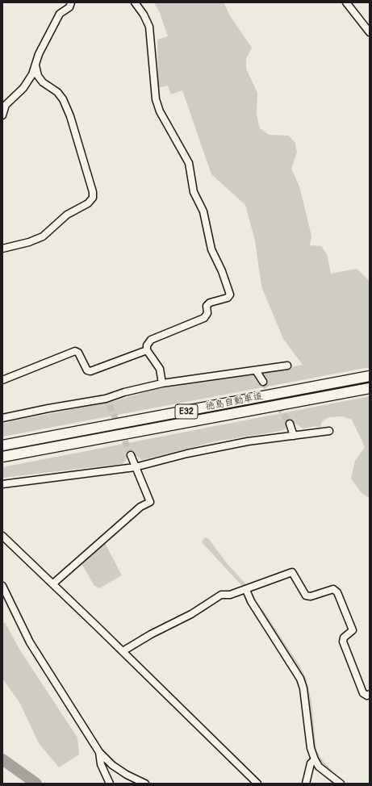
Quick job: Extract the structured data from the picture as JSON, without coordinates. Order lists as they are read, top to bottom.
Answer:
{
  "streets": {
    "highway": ["徳島自動車道", "E32"]
  }
}
